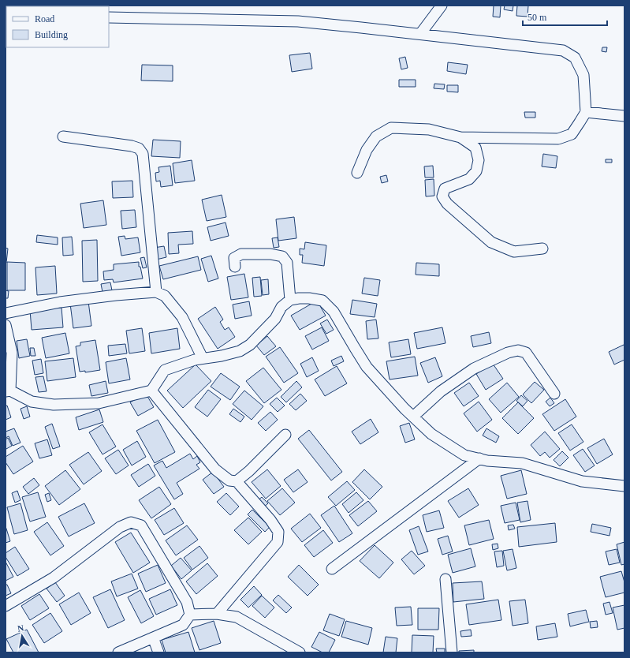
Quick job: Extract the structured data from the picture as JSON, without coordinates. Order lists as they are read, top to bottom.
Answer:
{
  "legend": ["Road", "Building"],
  "scale_bar": "50 m",
  "north": "top"
}
